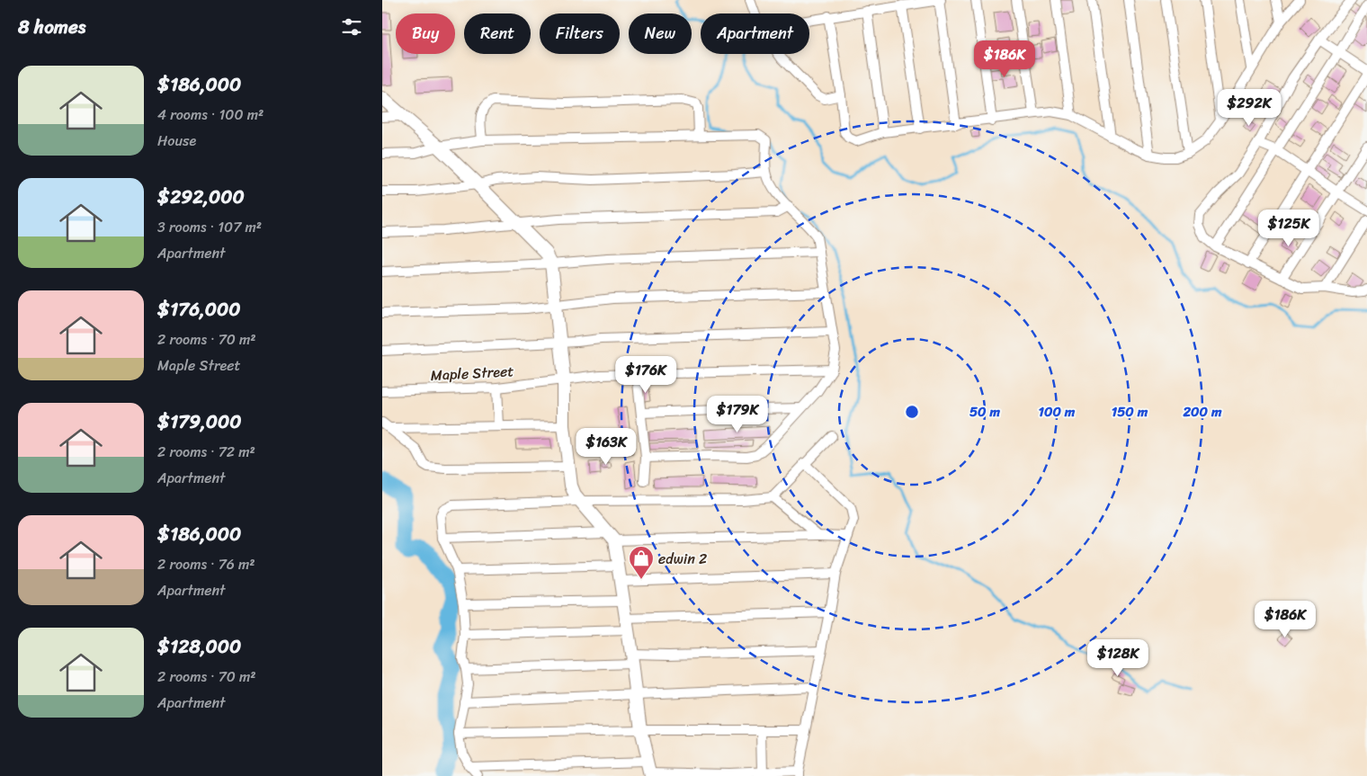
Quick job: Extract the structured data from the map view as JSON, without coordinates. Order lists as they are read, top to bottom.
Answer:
{
  "streets": {
    "street": ["Maple Street"]
  },
  "places": {
    "shop": ["edwin 2"]
  },
  "page": {
    "heading": "8 homes",
    "chip": [
      "Buy",
      "Rent",
      "Filters",
      "New",
      "Apartment"
    ],
    "price": [
      "$186K",
      "$292K",
      "$125K",
      "$176K",
      "$179K",
      "$163K",
      "$186K",
      "$128K"
    ],
    "list": [
      {
        "name": "$186,000",
        "note": "4 rooms · 100 m² · House"
      },
      {
        "name": "$292,000",
        "note": "3 rooms · 107 m² · Apartment"
      },
      {
        "name": "$176,000",
        "note": "2 rooms · 70 m² · Maple Street"
      },
      {
        "name": "$179,000",
        "note": "2 rooms · 72 m² · Apartment"
      },
      {
        "name": "$186,000",
        "note": "2 rooms · 76 m² · Apartment"
      },
      {
        "name": "$128,000",
        "note": "2 rooms · 70 m² · Apartment"
      }
    ]
  },
  "rings": [
    "50 m",
    "100 m",
    "150 m",
    "200 m"
  ]
}
